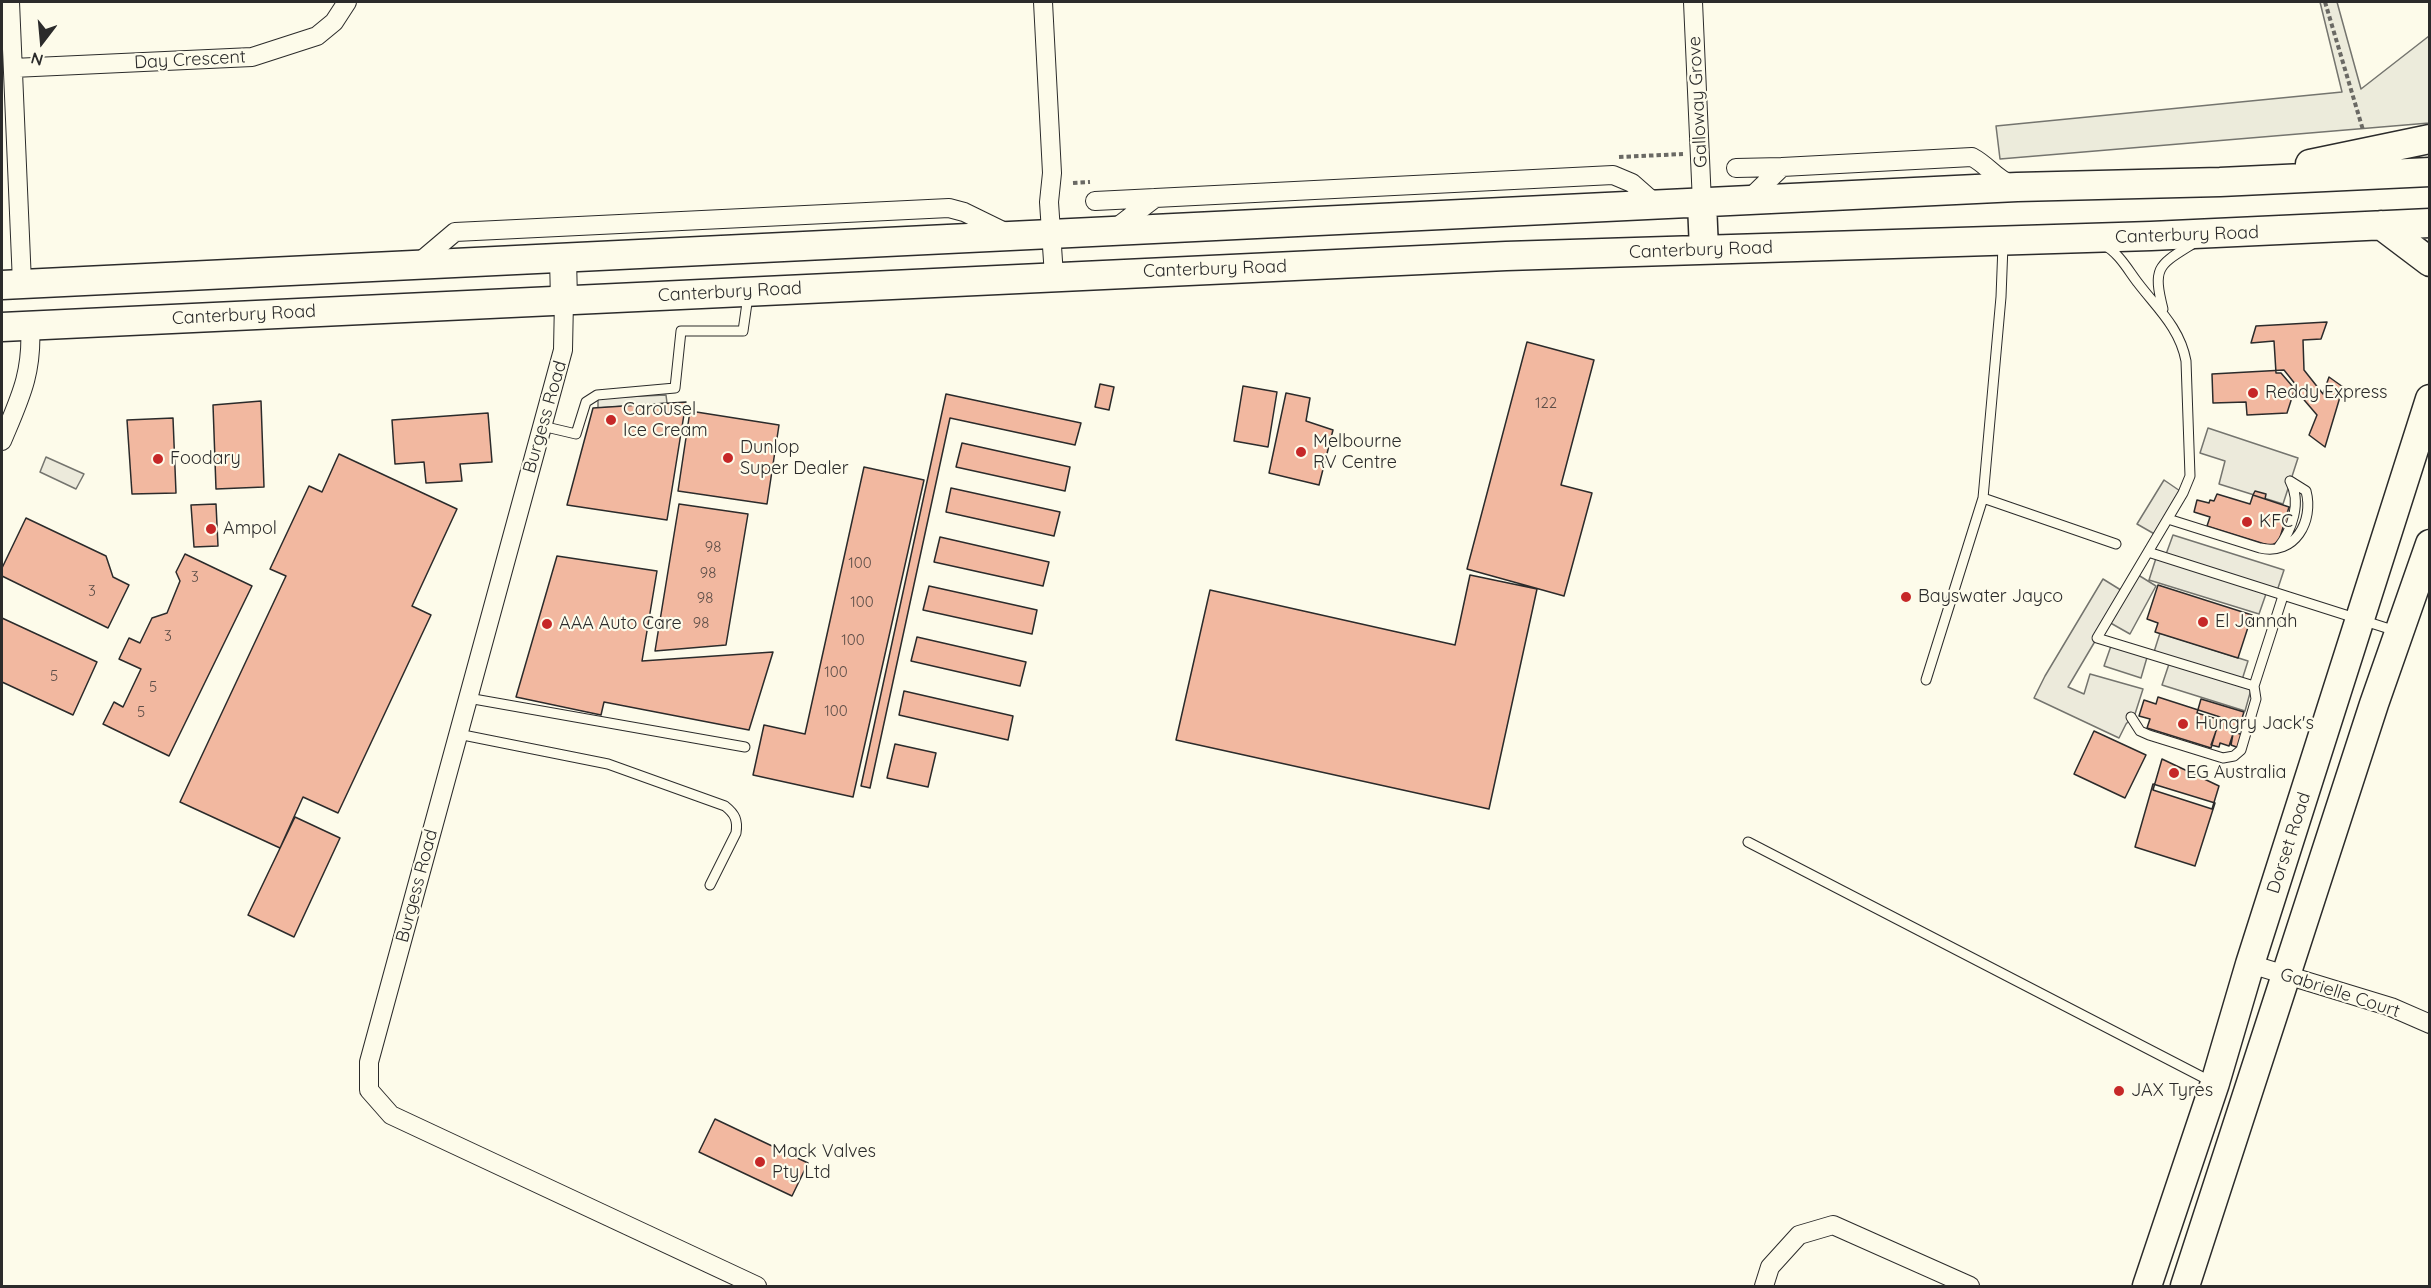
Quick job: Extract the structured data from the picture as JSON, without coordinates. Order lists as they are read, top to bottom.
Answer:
{
  "streets": {
    "main road": ["Canterbury Road", "Dorset Road"],
    "street": [
      "Day Crescent",
      "Galloway Grove",
      "Burgess Road",
      "Gabrielle Court"
    ]
  },
  "crossings": [
    ["Canterbury Road", "Burgess Road"],
    ["Dorset Road", "Gabrielle Court"]
  ],
  "places": [
    "Reddy Express",
    "Carousel Ice Cream",
    "Melbourne RV Centre",
    "Dunlop Super Dealer",
    "Foodary",
    "KFC",
    "Ampol",
    "Bayswater Jayco",
    "El Jannah",
    "AAA Auto Care",
    "Hungry Jack's",
    "EG Australia",
    "JAX Tyres",
    "Mack Valves Pty Ltd"
  ],
  "house_numbers": [
    "122",
    "98",
    "100",
    "98",
    "3",
    "3",
    "98",
    "100",
    "98",
    "3",
    "100",
    "100",
    "5",
    "5",
    "100",
    "5"
  ],
  "north": "bottom"
}
